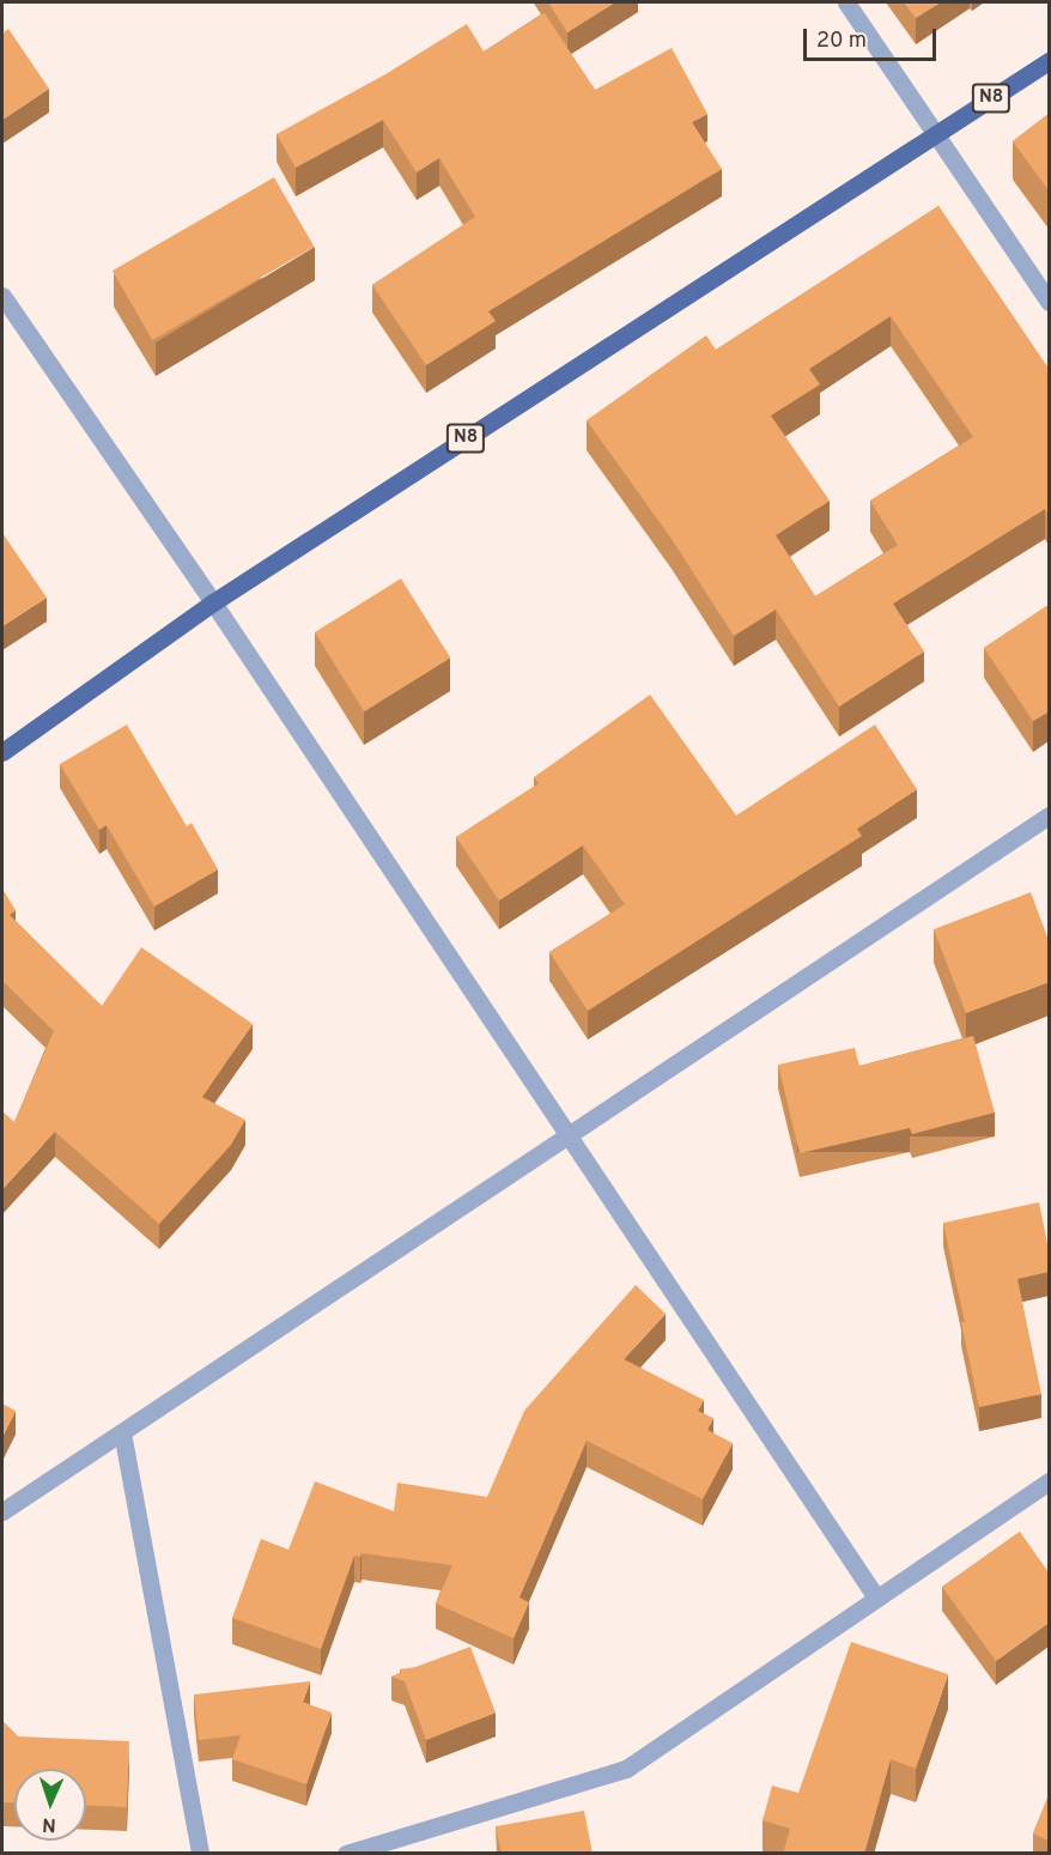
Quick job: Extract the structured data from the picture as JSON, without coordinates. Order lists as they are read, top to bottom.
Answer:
{
  "streets": {
    "main road": ["N8"]
  },
  "scale_bar": "20 m",
  "north": "bottom"
}
